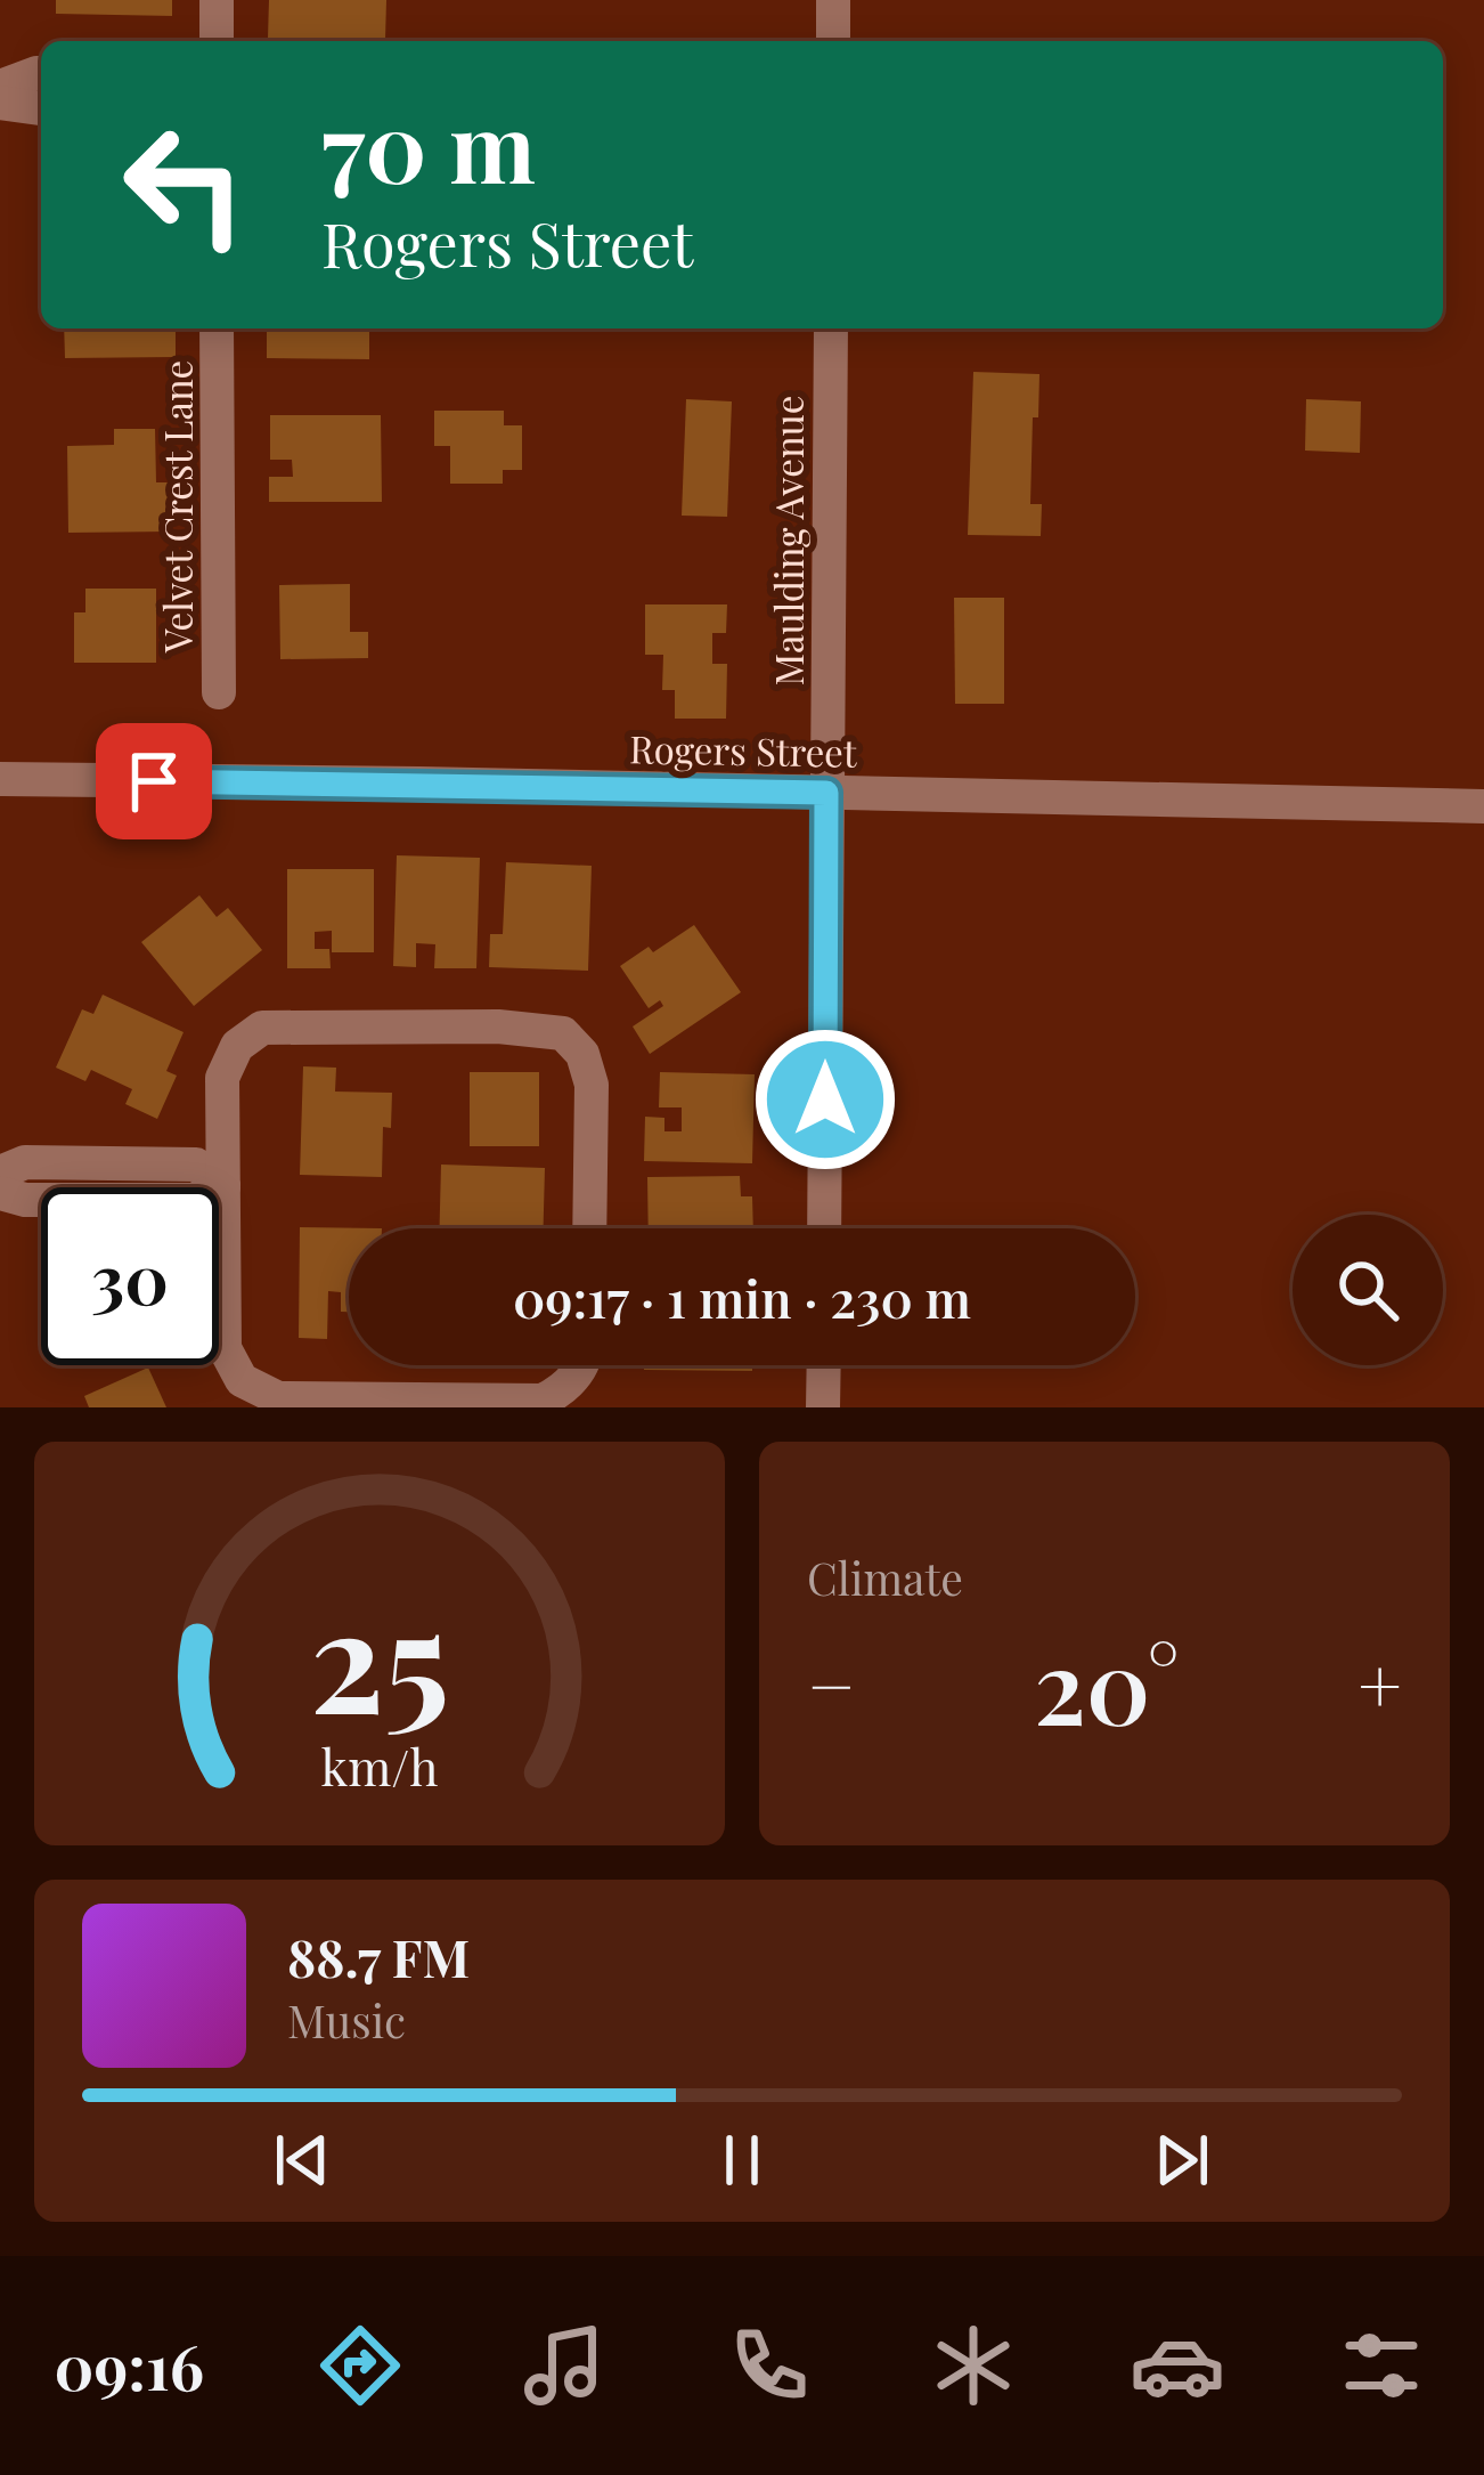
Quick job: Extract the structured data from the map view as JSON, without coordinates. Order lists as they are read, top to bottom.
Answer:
{
  "streets": {
    "street": ["Velvet Crest Lane", "Maulding Avenue", "Rogers Street"]
  },
  "crossings": [
    ["Maulding Avenue", "Rogers Street"]
  ],
  "page": {
    "turn": ["70 m", "Rogers Street"],
    "limit": "30",
    "trip": "09:17 · 1 min · 230 m",
    "tile": "Climate",
    "heat": ["−", "20°", "+"],
    "song": ["88.7 FM", "Music"],
    "tabs": "09:16",
    "gauge": ["25", "km/h"]
  }
}
